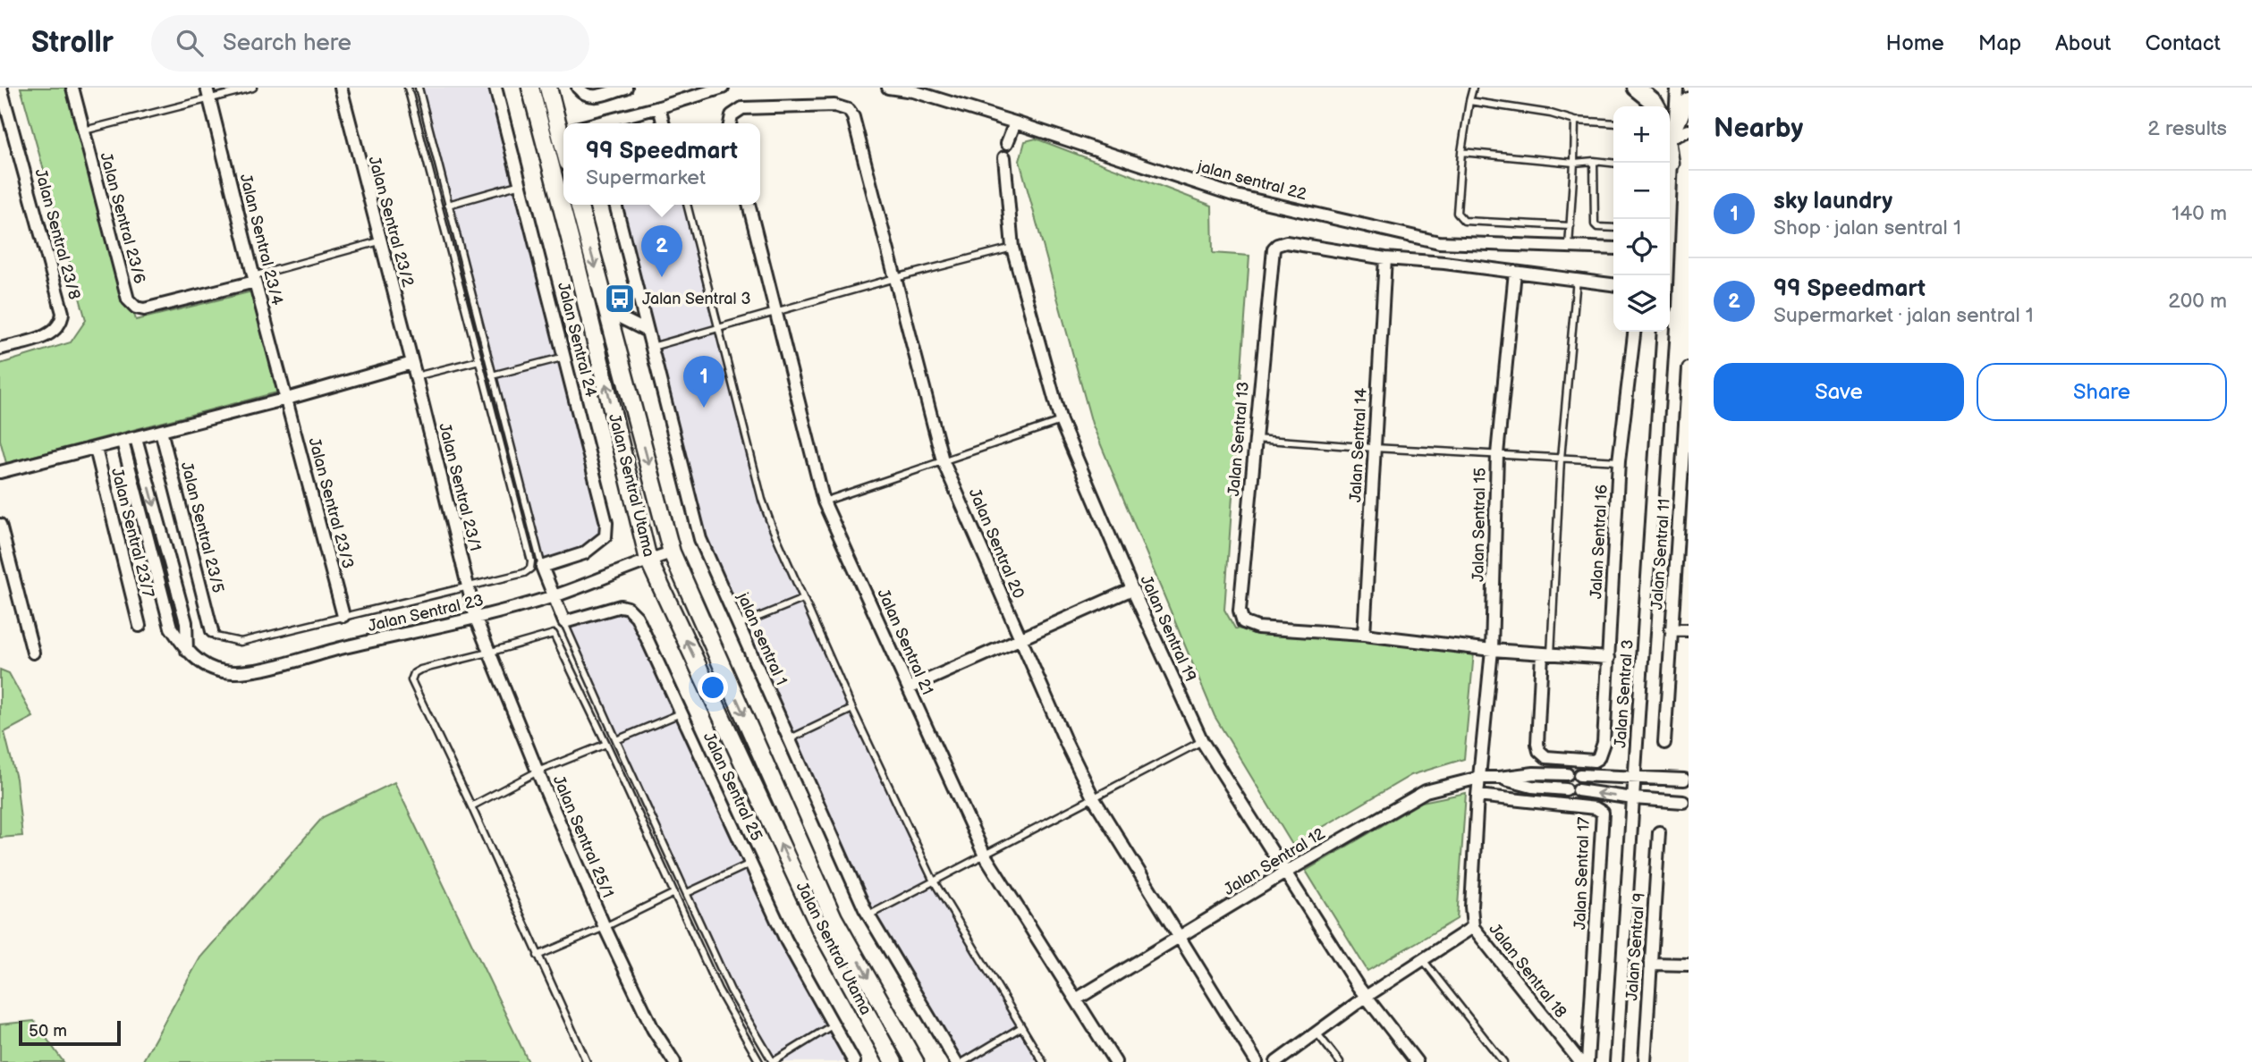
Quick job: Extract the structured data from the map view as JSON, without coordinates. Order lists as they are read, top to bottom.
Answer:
{
  "streets": {
    "street": [
      "jalan sentral 22",
      "Jalan Sentral 23/6",
      "Jalan Sentral 23/2",
      "Jalan Sentral 23/8",
      "Jalan Sentral 23/4",
      "Jalan Sentral 24",
      "Jalan Sentral 13",
      "Jalan Sentral 14",
      "Jalan Sentral Utama",
      "Jalan Sentral 23/1",
      "Jalan Sentral 23/3",
      "Jalan Sentral 15",
      "Jalan Sentral 23/5",
      "Jalan Sentral 23/7",
      "Jalan Sentral 16",
      "Jalan Sentral 20",
      "Jalan Sentral 11",
      "Jalan Sentral 23",
      "Jalan Sentral 19",
      "jalan sentral 1",
      "Jalan Sentral 21",
      "Jalan Sentral 3",
      "Jalan Sentral 25",
      "Jalan Sentral 25/1",
      "Jalan Sentral 12",
      "Jalan Sentral 17",
      "Jalan Sentral 9",
      "Jalan Sentral 18"
    ]
  },
  "crossings": [
    ["Jalan Sentral 23/6", "Jalan Sentral 23/4"],
    ["Jalan Sentral 23/2", "Jalan Sentral 23/1"],
    ["Jalan Sentral 23/4", "Jalan Sentral 23/3"],
    ["Jalan Sentral 13", "Jalan Sentral 14"],
    ["Jalan Sentral Utama", "Jalan Sentral 23"],
    ["Jalan Sentral 23/1", "Jalan Sentral 23"],
    ["Jalan Sentral 23/1", "Jalan Sentral 25/1"],
    ["Jalan Sentral 15", "Jalan Sentral 12"],
    ["Jalan Sentral 15", "Jalan Sentral 18"],
    ["Jalan Sentral 20", "Jalan Sentral 12"],
    ["Jalan Sentral 23", "Jalan Sentral 25/1"],
    ["Jalan Sentral 19", "Jalan Sentral 12"],
    ["Jalan Sentral 21", "Jalan Sentral 12"],
    ["Jalan Sentral 3", "Jalan Sentral 12"],
    ["Jalan Sentral 12", "Jalan Sentral 18"],
    ["Jalan Sentral 17", "Jalan Sentral 18"]
  ],
  "places": {
    "bus stop": ["Jalan Sentral 3"]
  },
  "scale_bar": "50 m",
  "page": {
    "header": "Strollr",
    "search": "Search here",
    "nav": [
      "Home",
      "Map",
      "About",
      "Contact"
    ],
    "heading": ["Nearby", "2 results"],
    "map_buttons": ["+", "−"],
    "popup": ["99 Speedmart", "Supermarket"],
    "list": [
      {
        "mark": "1",
        "name": "sky laundry",
        "note": "Shop · jalan sentral 1",
        "value": "140 m"
      },
      {
        "mark": "2",
        "name": "99 Speedmart",
        "note": "Supermarket · jalan sentral 1",
        "value": "200 m"
      }
    ],
    "pins": ["2", "1"],
    "buttons": ["Save", "Share"],
    "scale": "50 m"
  }
}
